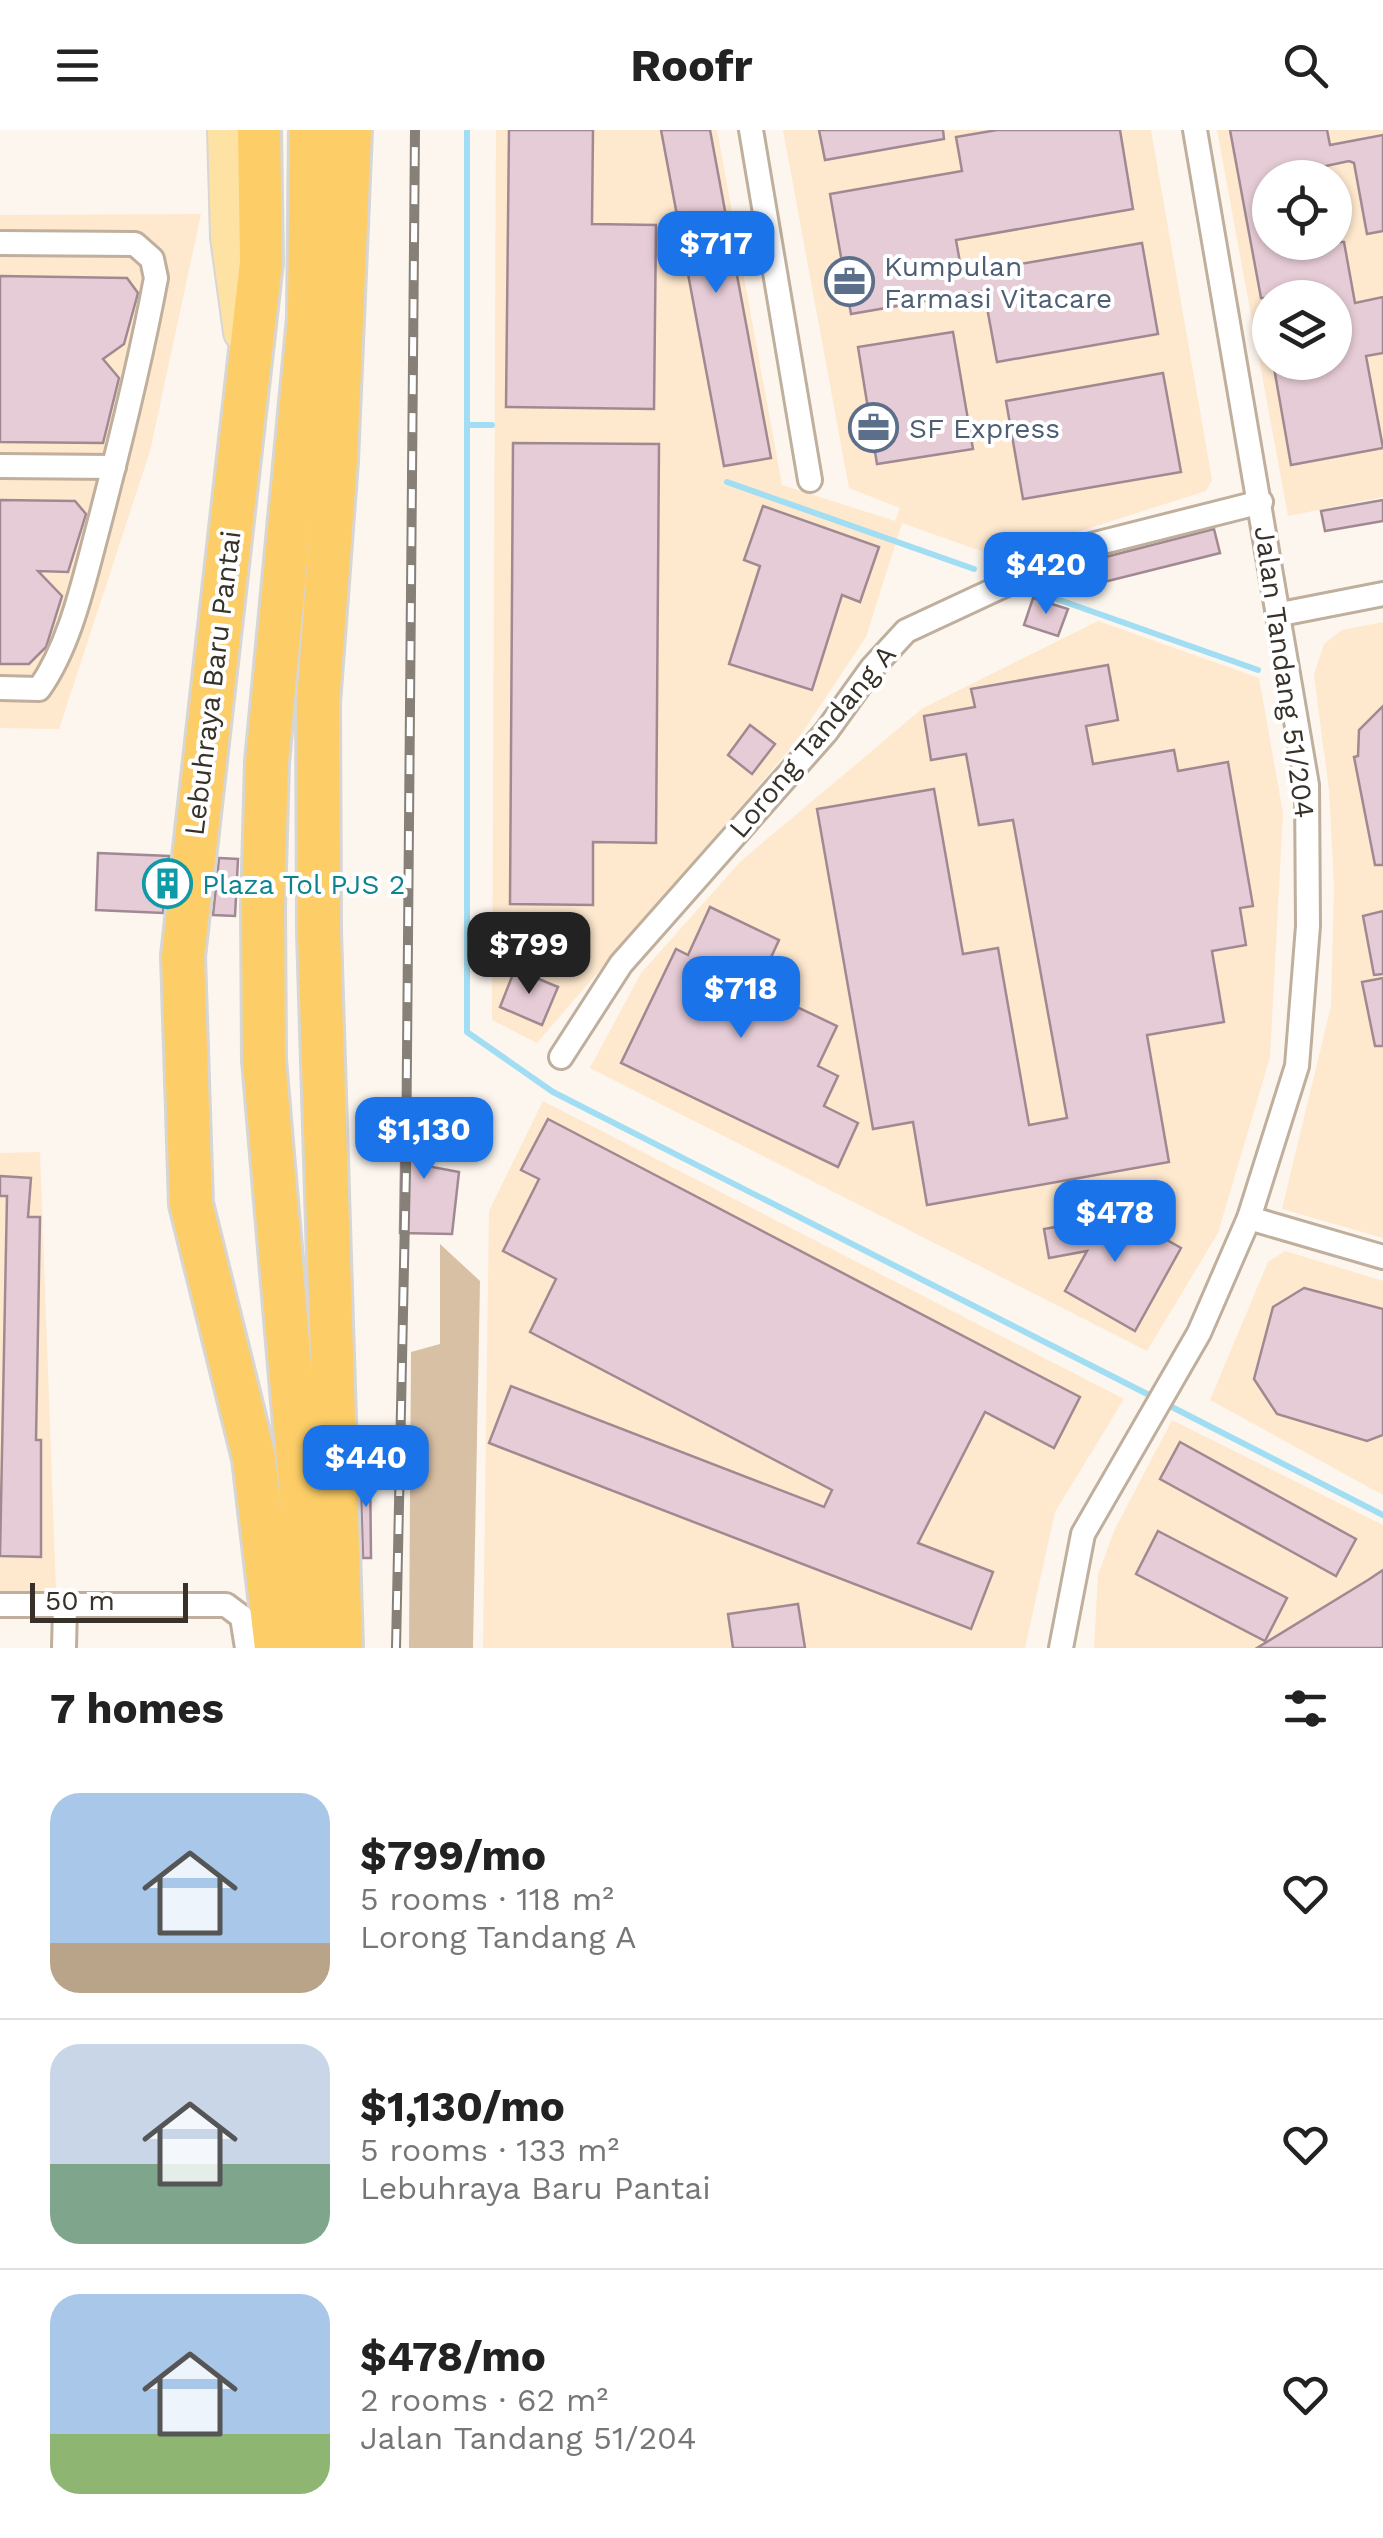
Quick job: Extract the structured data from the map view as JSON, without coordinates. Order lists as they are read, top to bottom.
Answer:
{
  "streets": {
    "highway": ["Lebuhraya Baru Pantai"],
    "street": ["Jalan Tandang 51/204", "Lorong Tandang A"]
  },
  "crossings": [
    ["Jalan Tandang 51/204", "Lorong Tandang A"]
  ],
  "places": {
    "office": ["Kumpulan Farmasi Vitacare", "SF Express"],
    "building": ["Plaza Tol PJS 2"]
  },
  "scale_bar": "50 m",
  "page": {
    "header": "Roofr",
    "price": [
      "$717",
      "$420",
      "$799",
      "$718",
      "$1,130",
      "$478",
      "$440"
    ],
    "scale": "50 m",
    "heading": "7 homes",
    "list": [
      {
        "name": "$799/mo",
        "note": "5 rooms · 118 m² · Lorong Tandang A"
      },
      {
        "name": "$1,130/mo",
        "note": "5 rooms · 133 m² · Lebuhraya Baru Pantai"
      },
      {
        "name": "$478/mo",
        "note": "2 rooms · 62 m² · Jalan Tandang 51/204"
      }
    ]
  }
}
